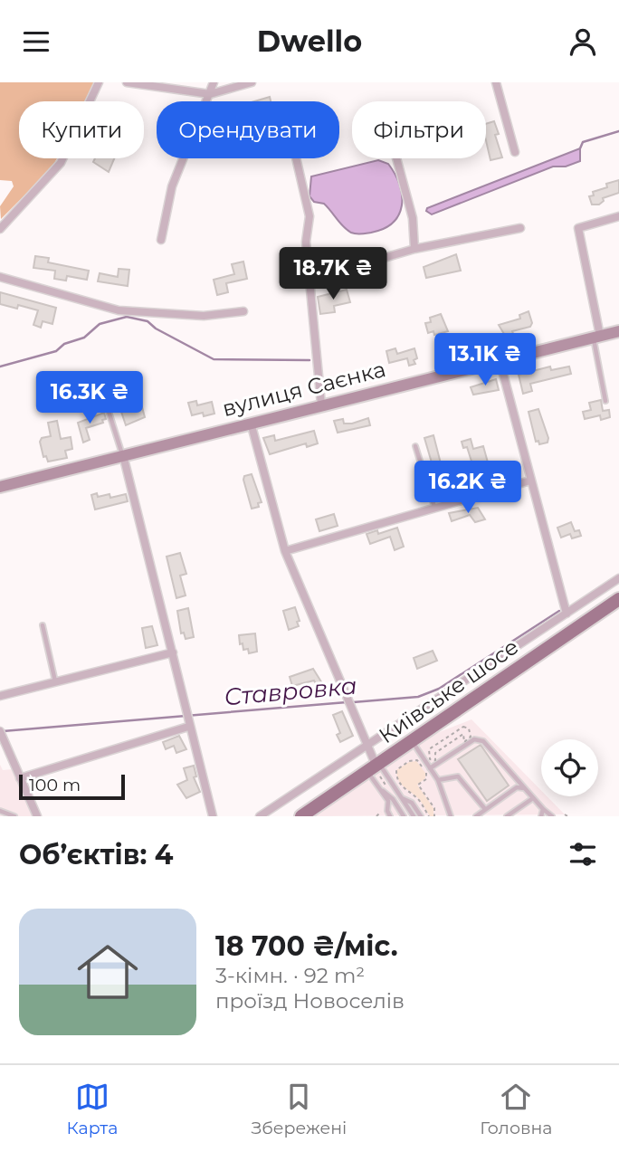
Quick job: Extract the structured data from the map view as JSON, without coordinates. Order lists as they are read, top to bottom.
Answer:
{
  "streets": {
    "main road": ["Київське шосе"],
    "street": ["вулиця Саєнка"]
  },
  "water": ["Ставровка"],
  "scale_bar": "100 m",
  "page": {
    "header": "Dwello",
    "chip": ["Купити", "Орендувати", "Фільтри"],
    "price": [
      "18.7K ₴",
      "13.1K ₴",
      "16.3K ₴",
      "16.2K ₴"
    ],
    "scale": "100 m",
    "heading": "Об’єктів: 4",
    "list": [
      {
        "name": "18 700 ₴/міс.",
        "note": "3-кімн. · 92 m² · проїзд Новоселів"
      }
    ],
    "tabs": ["Карта", "Збережені", "Головна"]
  }
}
